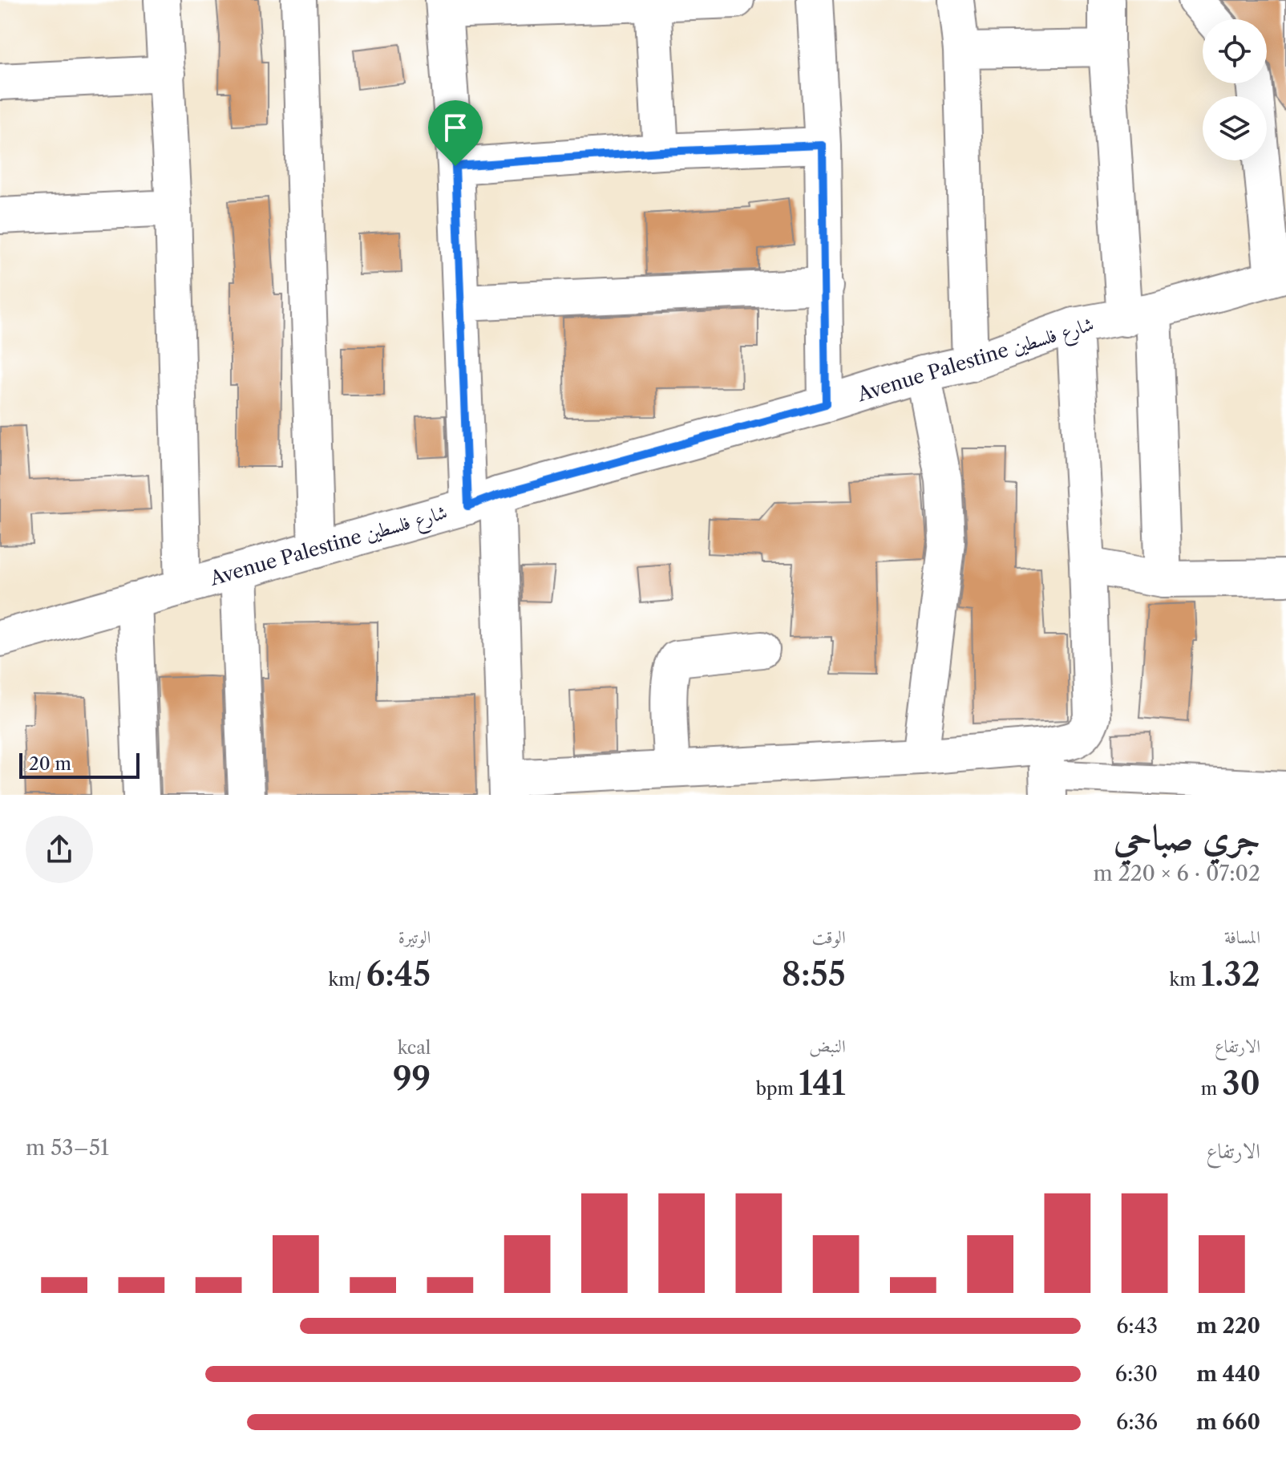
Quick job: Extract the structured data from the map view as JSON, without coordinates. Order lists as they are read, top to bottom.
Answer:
{
  "streets": {
    "street": ["Avenue Palestine شارع فلسطين"]
  },
  "scale_bar": "20 m",
  "page": {
    "scale": "20 m",
    "heading": ["جري صباحي", "07:02 · 6 × 220 m"],
    "stats": [
      ["المسافة", "1.32 km"],
      ["الوقت", "8:55"],
      ["الوتيرة", "6:45 /km"],
      ["الارتفاع", "30 m"],
      ["النبض", "141 bpm"],
      ["kcal", "99"]
    ],
    "chart": ["الارتفاع", "51–53 m"],
    "list": [
      {
        "name": "220 m",
        "note": "6:43"
      },
      {
        "name": "440 m",
        "note": "6:30"
      },
      {
        "name": "660 m",
        "note": "6:36"
      }
    ]
  }
}
